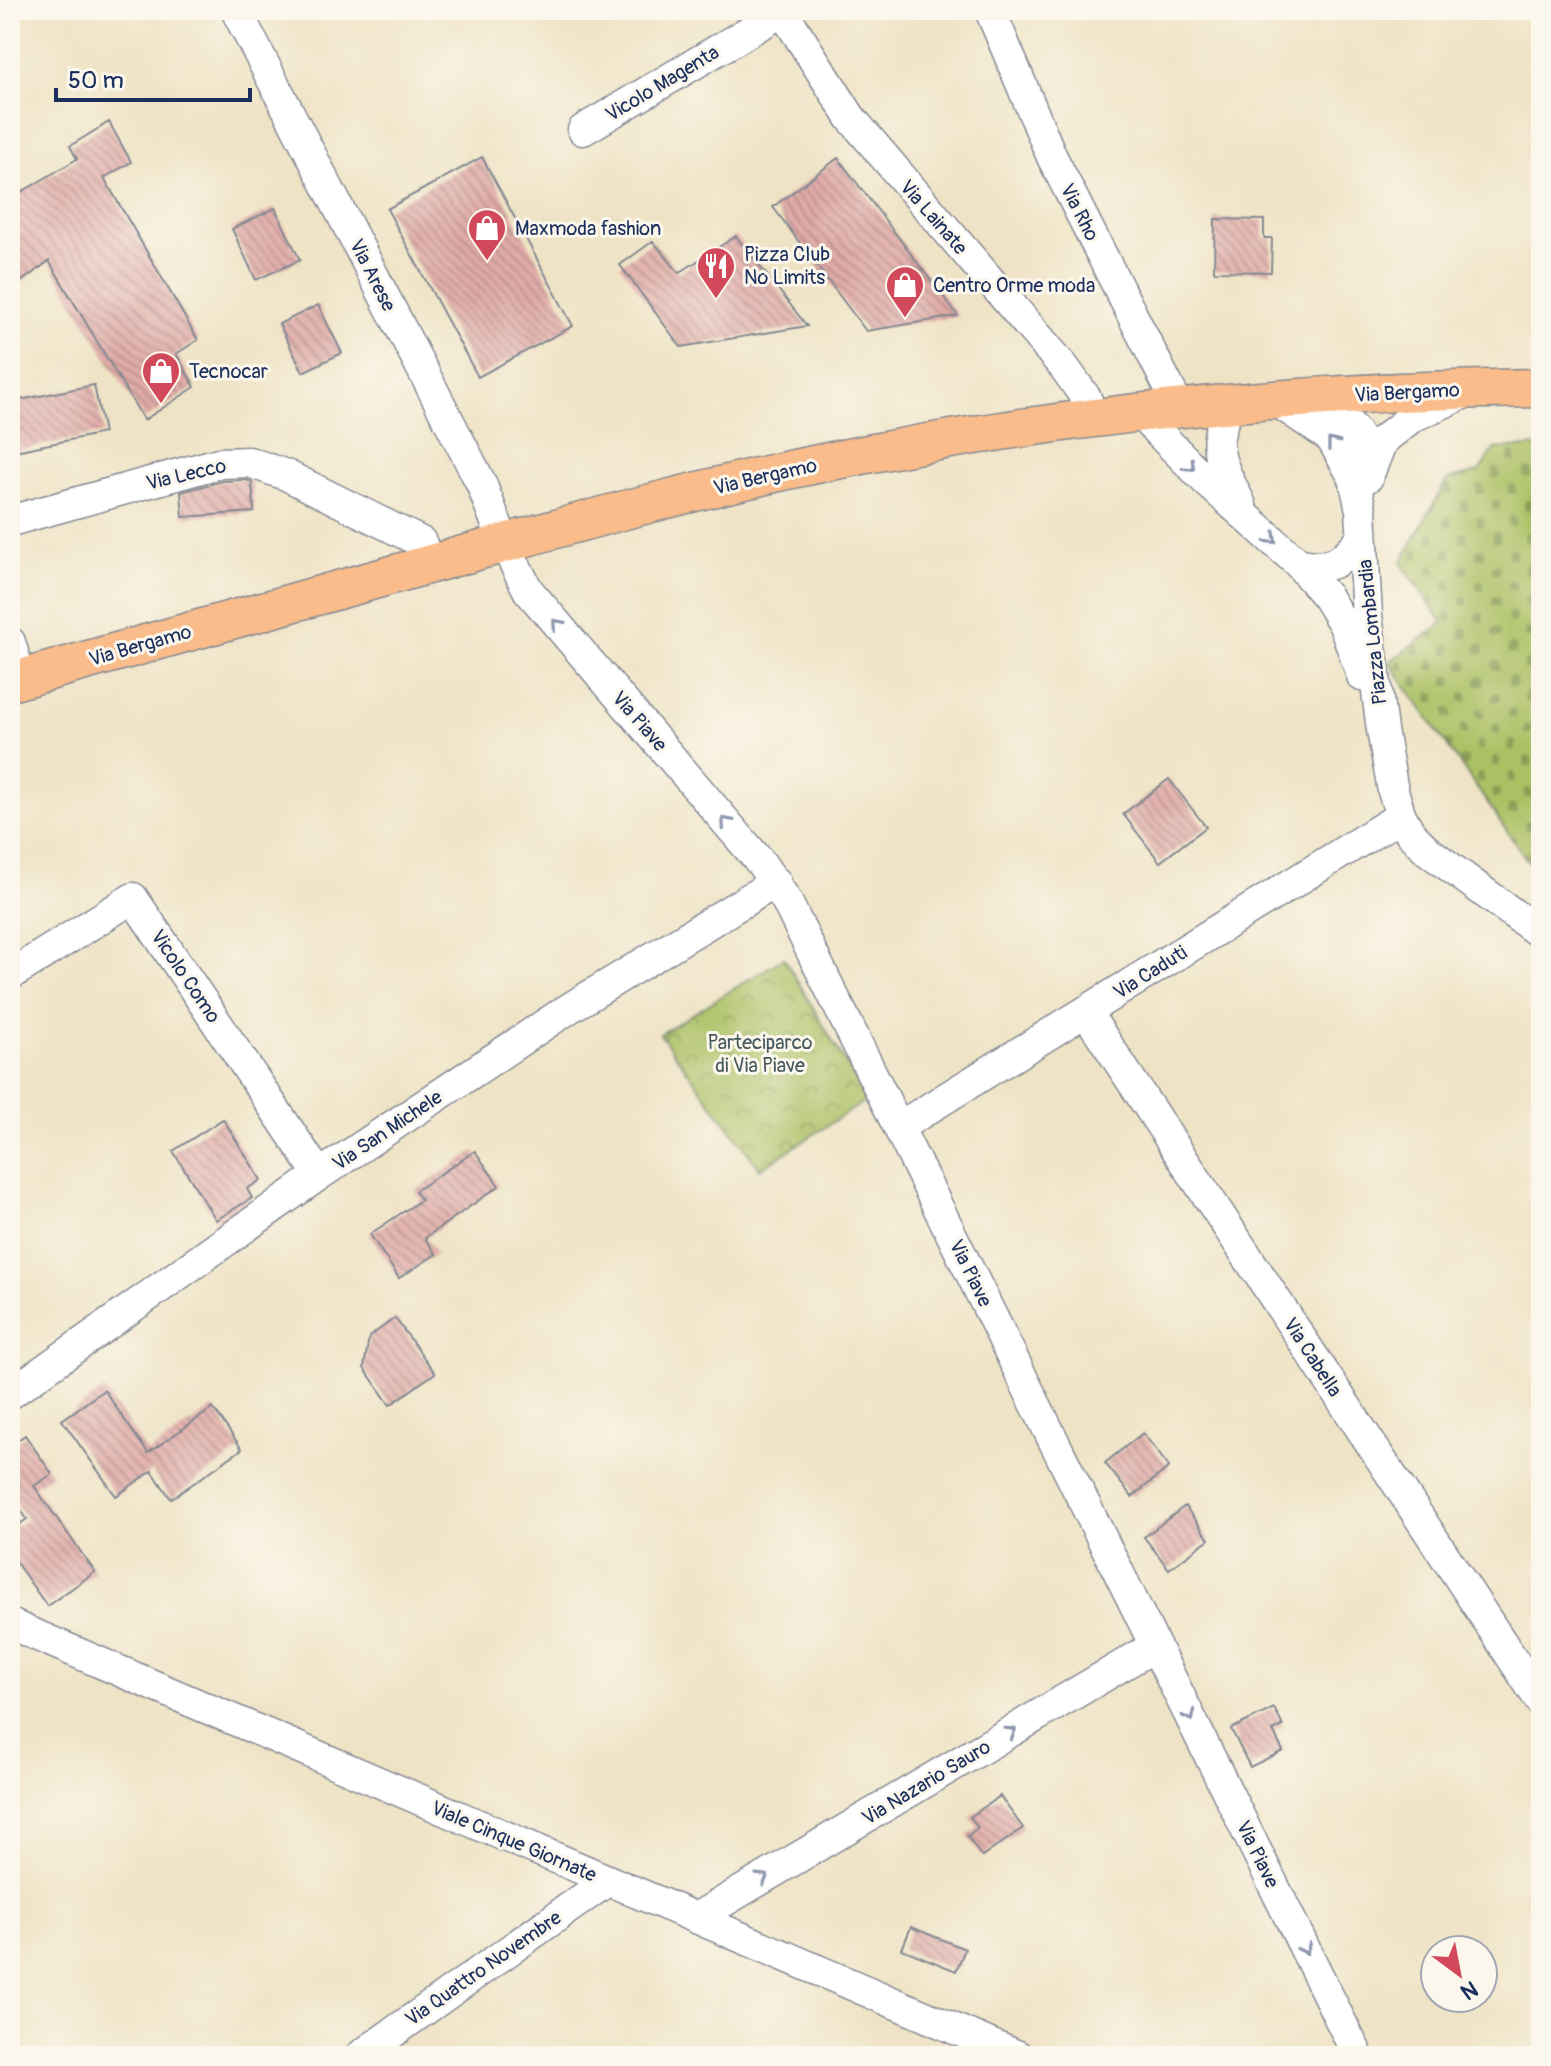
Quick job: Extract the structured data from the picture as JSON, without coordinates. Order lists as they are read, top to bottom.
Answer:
{
  "streets": {
    "main road": ["Via Bergamo"],
    "street": [
      "Vicolo Magenta",
      "Via Rho",
      "Via Lainate",
      "Via Arese",
      "Via Lecco",
      "Piazza Lombardia",
      "Via Piave",
      "Via Caduti",
      "Vicolo Como",
      "Via San Michele",
      "Via Cabella",
      "Via Nazario Sauro",
      "Viale Cinque Giornate",
      "Via Quattro Novembre"
    ]
  },
  "crossings": [
    ["Vicolo Magenta", "Via Lainate"],
    ["Via Rho", "Via Bergamo"],
    ["Via Lainate", "Via Bergamo"],
    ["Via Arese", "Via Bergamo"],
    ["Via Arese", "Via Piave"],
    ["Via Bergamo", "Via Lecco"],
    ["Via Bergamo", "Piazza Lombardia"],
    ["Via Bergamo", "Via Piave"],
    ["Via Piave", "Via Caduti"],
    ["Via Piave", "Via San Michele"],
    ["Via Piave", "Via Nazario Sauro"],
    ["Via Caduti", "Via Cabella"],
    ["Vicolo Como", "Via San Michele"],
    ["Via Nazario Sauro", "Viale Cinque Giornate"],
    ["Viale Cinque Giornate", "Via Quattro Novembre"]
  ],
  "one_way": ["Via Nazario Sauro"],
  "parks": ["Parteciparco di Via Piave"],
  "places": {
    "shop": ["Maxmoda fashion", "Centro Orme moda", "Tecnocar"],
    "restaurant": ["Pizza Club No Limits"]
  },
  "scale_bar": "50 m",
  "north": "bottom right"
}
